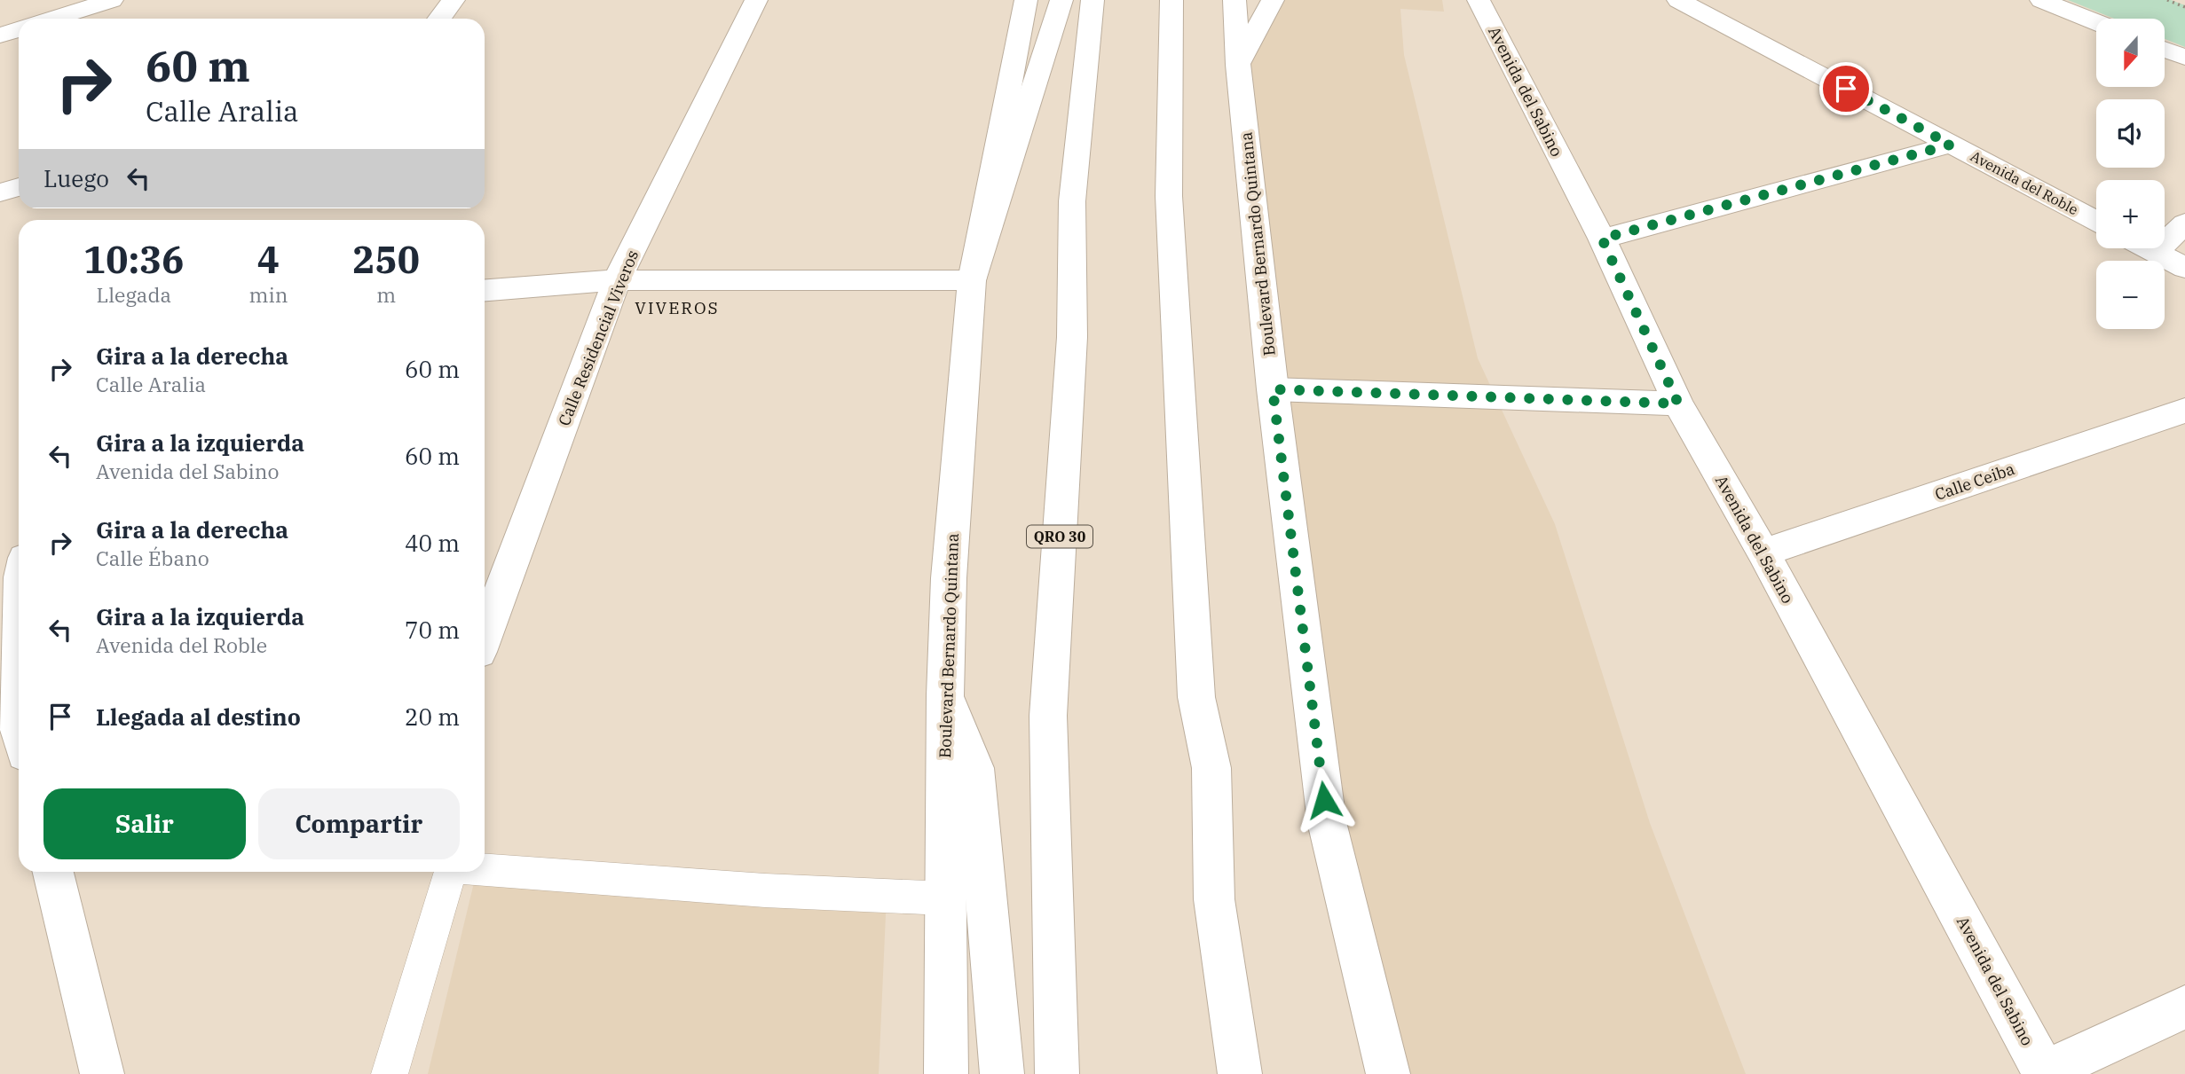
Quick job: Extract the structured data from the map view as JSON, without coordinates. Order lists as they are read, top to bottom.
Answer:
{
  "streets": {
    "main road": [
      "Avenida del Sabino",
      "Avenida del Roble",
      "Boulevard Bernardo Quintana",
      "Calle Residencial Viveros",
      "Calle Ceiba",
      "QRO 30"
    ]
  },
  "crossings": [
    ["Avenida del Sabino", "Calle Ceiba"]
  ],
  "districts": ["VIVEROS"],
  "north": "bottom",
  "page": {
    "map_buttons": ["+", "−"],
    "turn": ["60 m", "Calle Aralia"],
    "then": "Luego",
    "eta": [
      "10:36",
      "Llegada",
      "4",
      "min",
      "250",
      "m"
    ],
    "list": [
      {
        "name": "Gira a la derecha",
        "note": "Calle Aralia",
        "value": "60 m"
      },
      {
        "name": "Gira a la izquierda",
        "note": "Avenida del Sabino",
        "value": "60 m"
      },
      {
        "name": "Gira a la derecha",
        "note": "Calle Ébano",
        "value": "40 m"
      },
      {
        "name": "Gira a la izquierda",
        "note": "Avenida del Roble",
        "value": "70 m"
      },
      {
        "name": "Llegada al destino",
        "value": "20 m"
      }
    ],
    "buttons": ["Salir", "Compartir"]
  }
}
